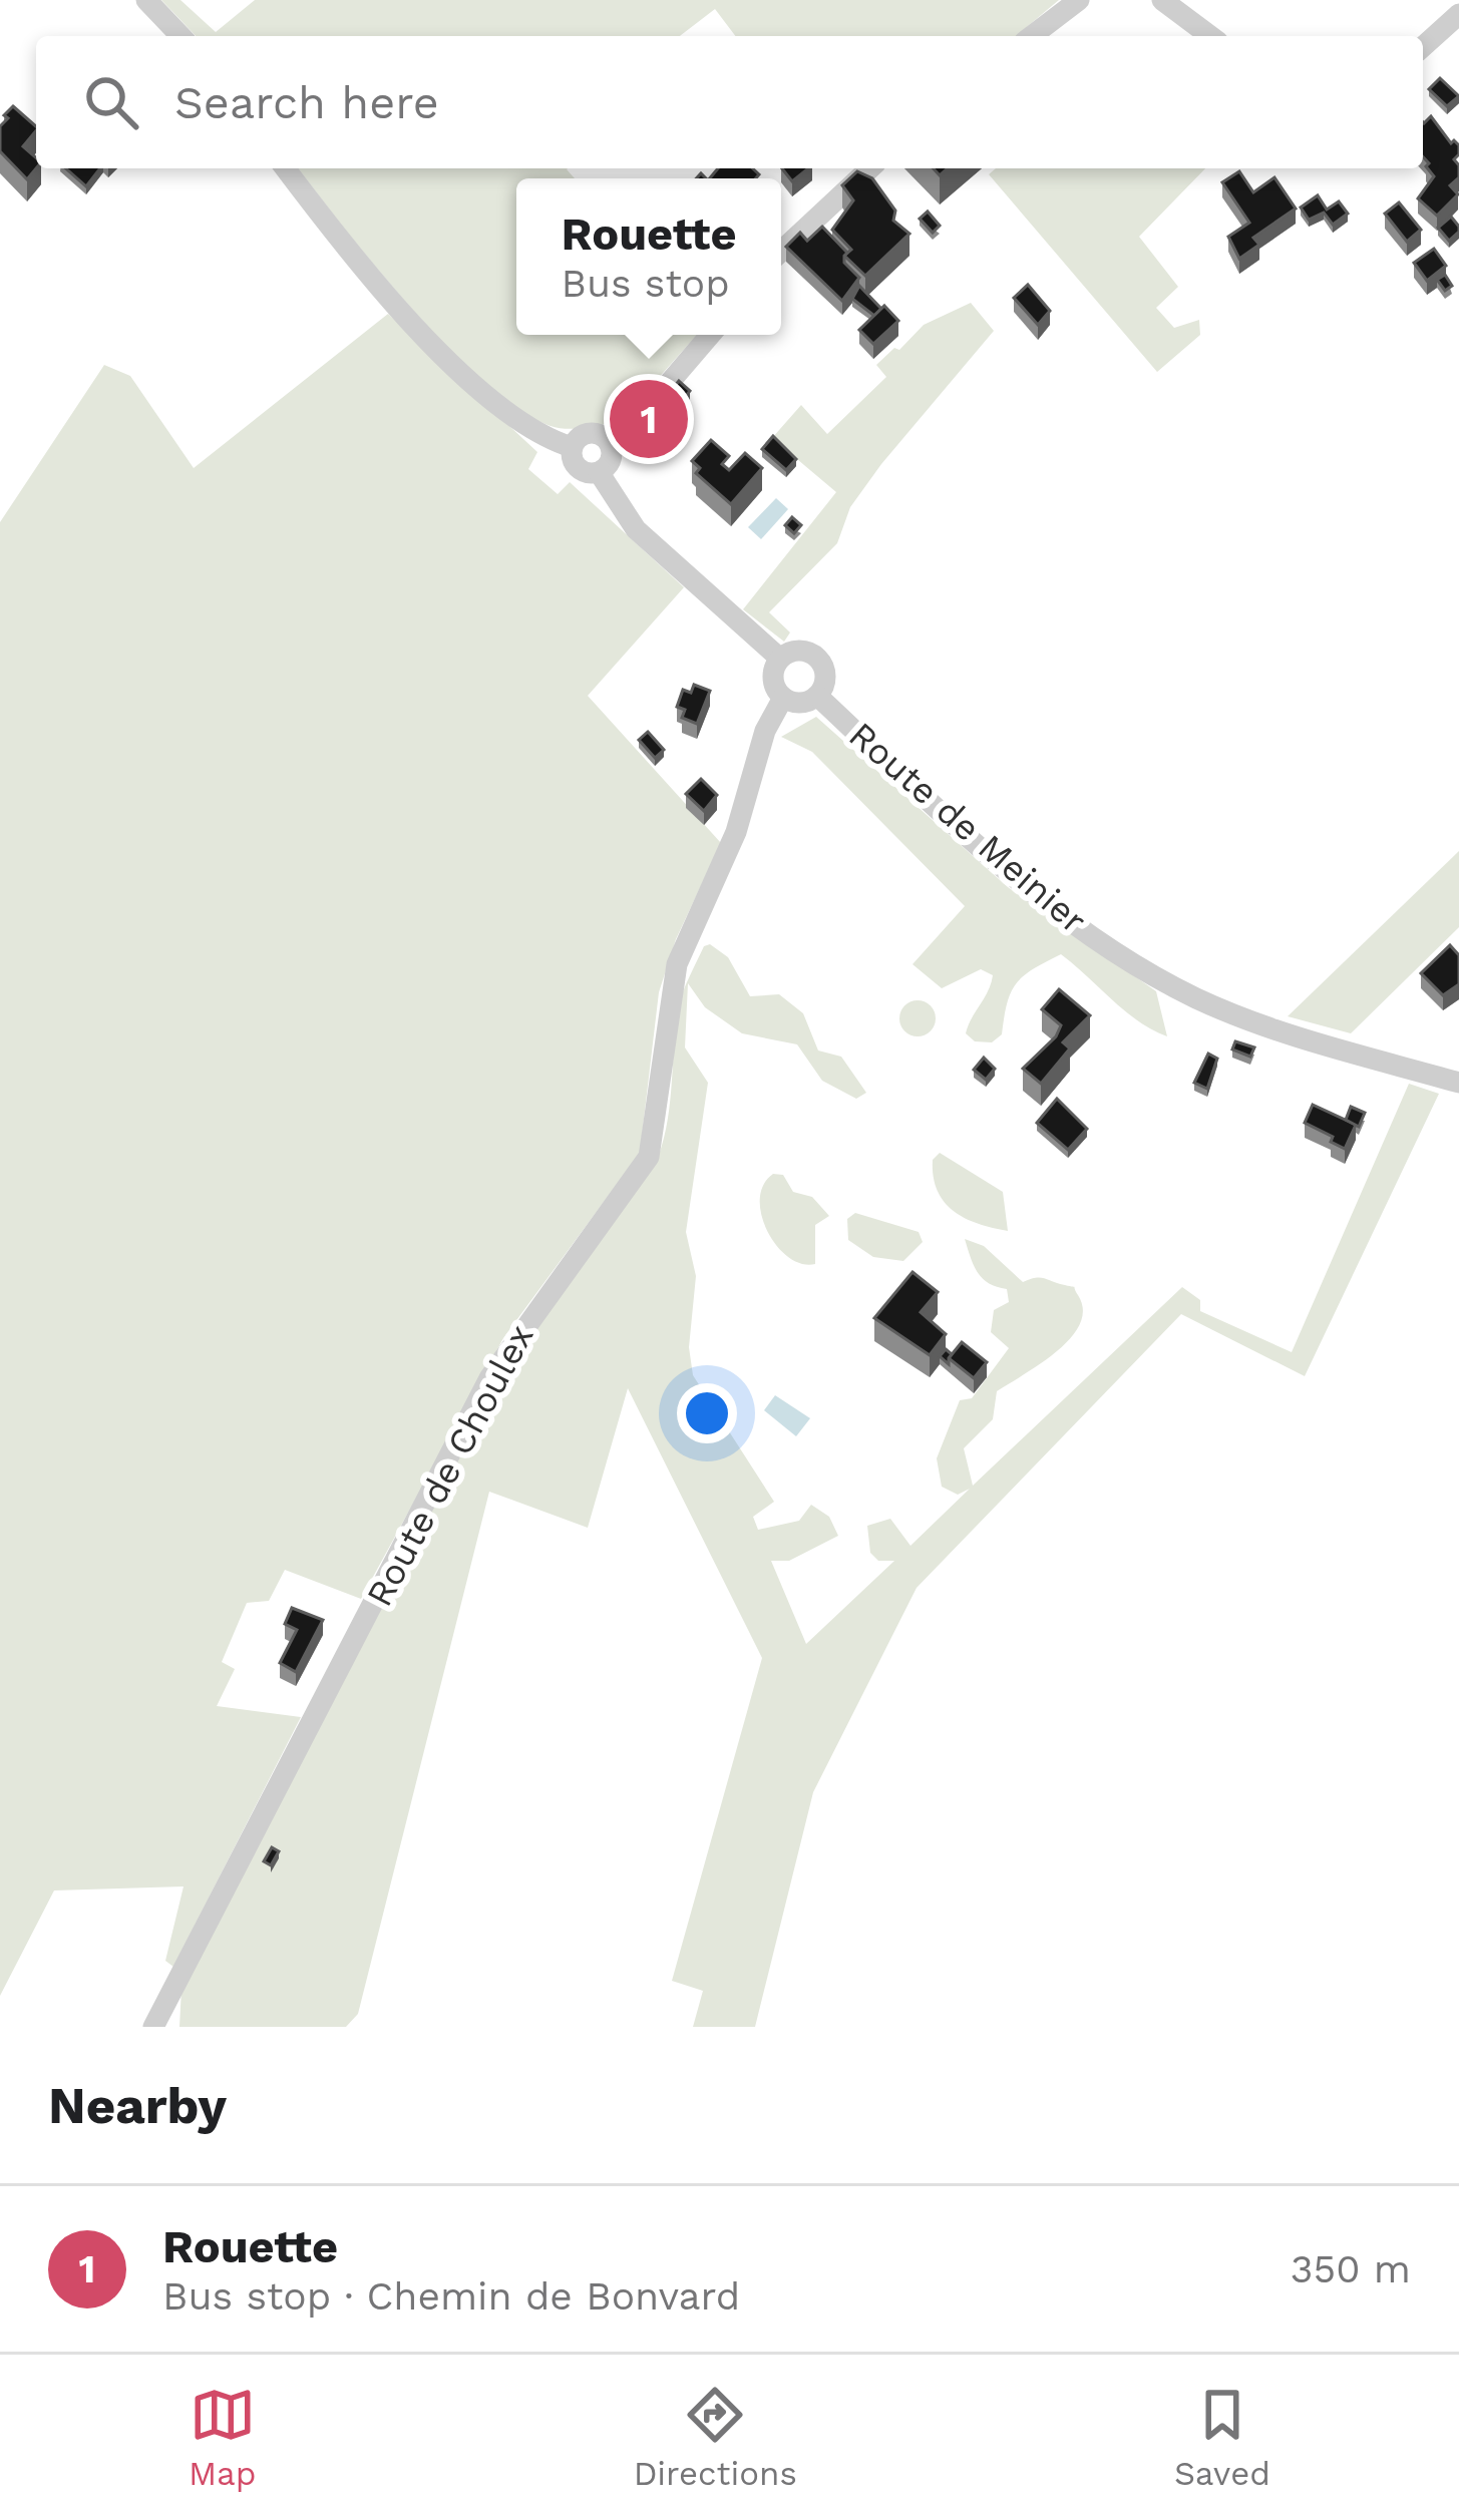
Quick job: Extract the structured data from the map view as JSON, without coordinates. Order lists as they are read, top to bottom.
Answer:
{
  "streets": {
    "street": ["Route de Meinier", "Route de Choulex"]
  },
  "crossings": [
    ["Route de Meinier", "Route de Choulex"]
  ],
  "page": {
    "search": "Search here",
    "popup": ["Rouette", "Bus stop"],
    "pins": "1",
    "heading": "Nearby",
    "list": [
      {
        "mark": "1",
        "name": "Rouette",
        "note": "Bus stop · Chemin de Bonvard",
        "value": "350 m"
      }
    ],
    "nav": ["Map", "Directions", "Saved"]
  }
}
